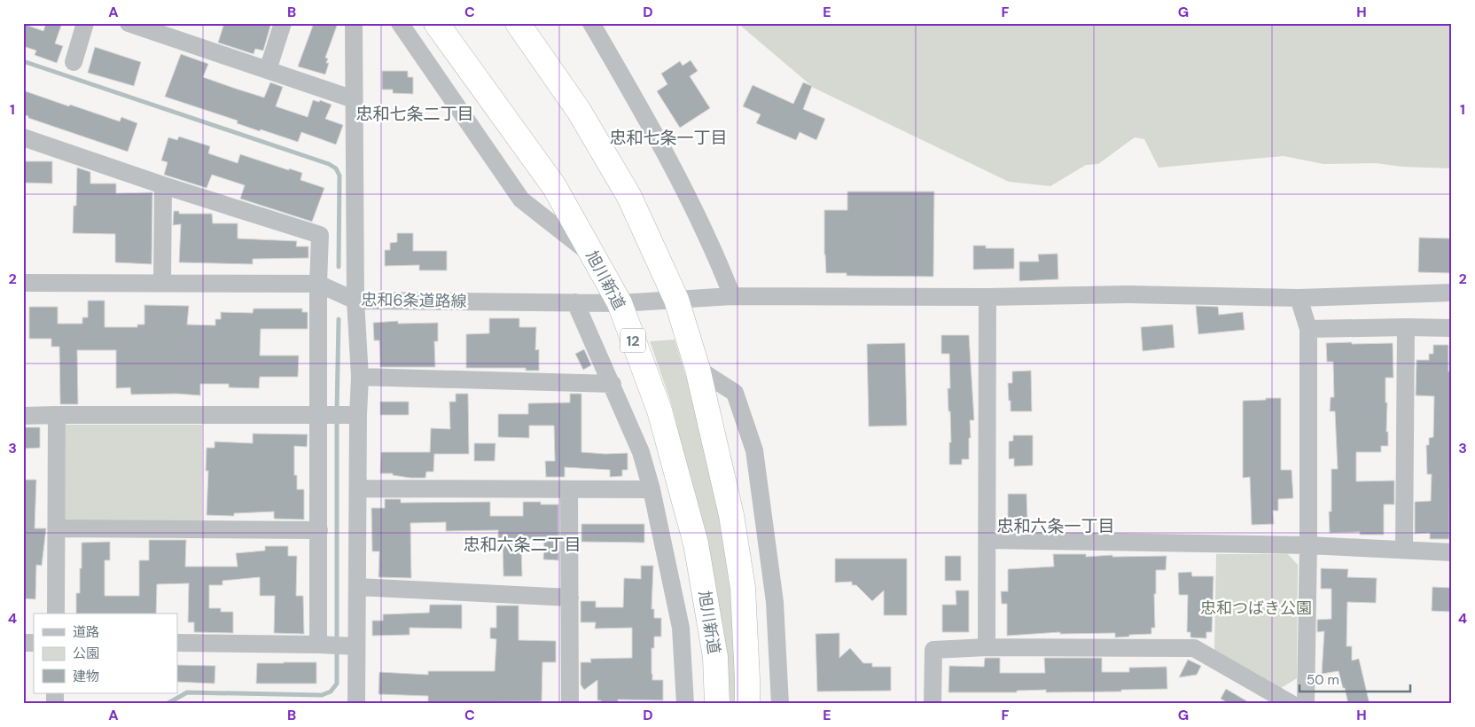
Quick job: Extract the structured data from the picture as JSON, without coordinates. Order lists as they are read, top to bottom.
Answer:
{
  "streets": {
    "highway": ["旭川新道", "12"],
    "street": ["忠和6条道路線"]
  },
  "crossings": [
    ["旭川新道", "忠和6条道路線"]
  ],
  "districts": [
    "忠和七条二丁目",
    "忠和七条一丁目",
    "忠和六条一丁目",
    "忠和六条二丁目"
  ],
  "parks": ["忠和つばき公園"],
  "legend": ["道路", "公園", "建物"],
  "scale_bar": "50 m",
  "grid": {
    "columns": [
      "A",
      "B",
      "C",
      "D",
      "E",
      "F",
      "G",
      "H"
    ],
    "rows": [
      "1",
      "2",
      "3",
      "4"
    ]
  }
}
